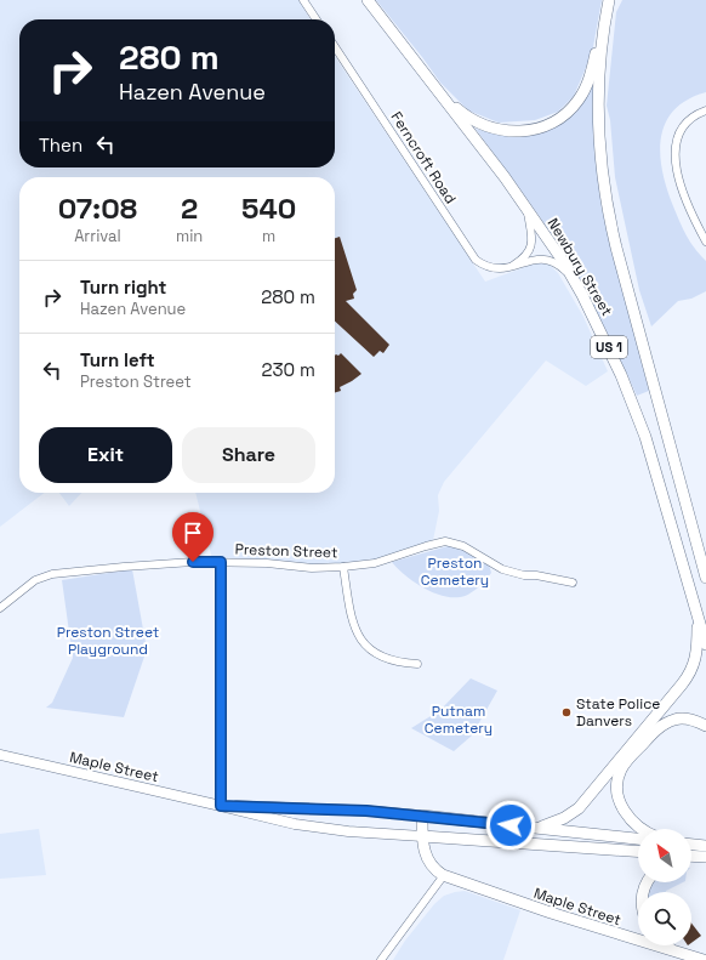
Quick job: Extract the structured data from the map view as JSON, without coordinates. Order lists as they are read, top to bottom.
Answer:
{
  "streets": {
    "main road": ["Newbury Street", "US 1", "Maple Street"],
    "street": ["Ferncroft Road", "Preston Street"]
  },
  "crossings": [
    ["Ferncroft Road", "Newbury Street"]
  ],
  "parks": ["Preston Cemetery", "Preston Street Playground", "Putnam Cemetery"],
  "places": ["State Police Danvers"],
  "north": "top left",
  "page": {
    "turn": ["280 m", "Hazen Avenue"],
    "then": "Then",
    "eta": [
      "07:08",
      "Arrival",
      "2",
      "min",
      "540",
      "m"
    ],
    "list": [
      {
        "name": "Turn right",
        "note": "Hazen Avenue",
        "value": "280 m"
      },
      {
        "name": "Turn left",
        "note": "Preston Street",
        "value": "230 m"
      }
    ],
    "buttons": ["Exit", "Share"]
  }
}
